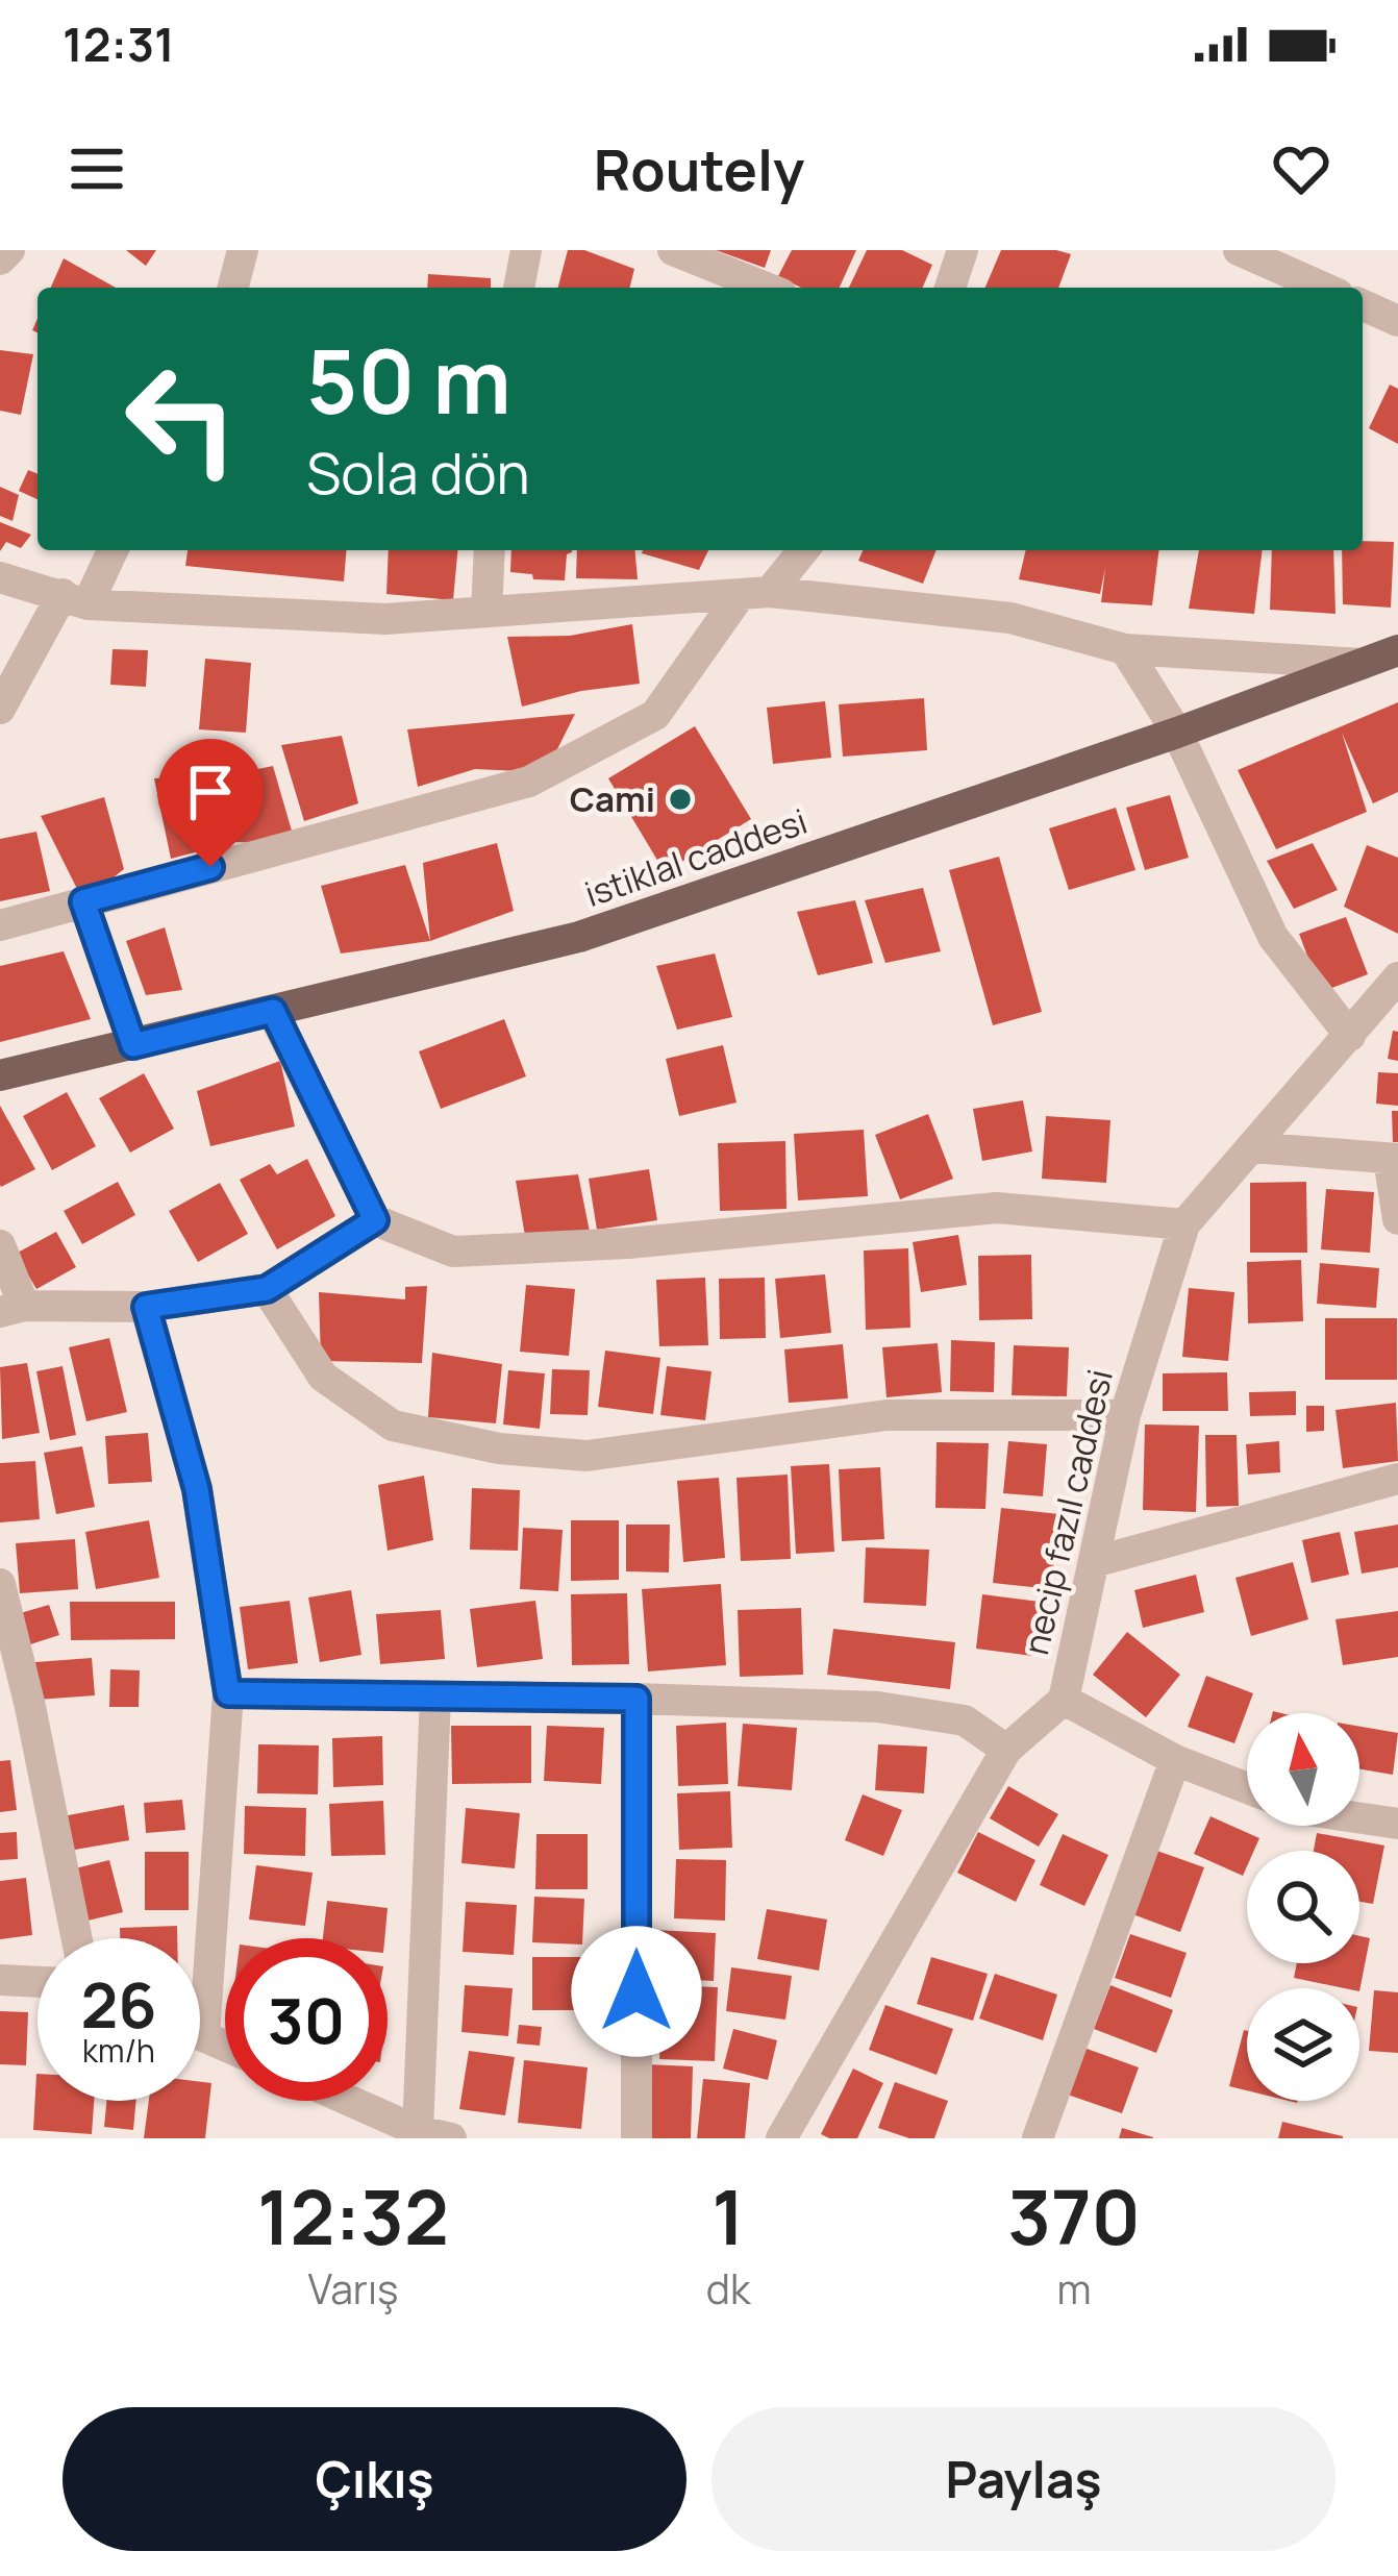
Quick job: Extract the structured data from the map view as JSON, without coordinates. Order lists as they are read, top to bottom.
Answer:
{
  "streets": {
    "main road": ["istiklal caddesi"],
    "street": ["necip fazıl caddesi"]
  },
  "places": ["Cami"],
  "north": "top",
  "page": {
    "status": "12:31",
    "header": "Routely",
    "turn": ["50 m", "Sola dön"],
    "speed": "26 km/h",
    "limit": "30",
    "eta": [
      "12:32",
      "Varış",
      "1",
      "dk",
      "370",
      "m"
    ],
    "buttons": ["Çıkış", "Paylaş"]
  }
}
